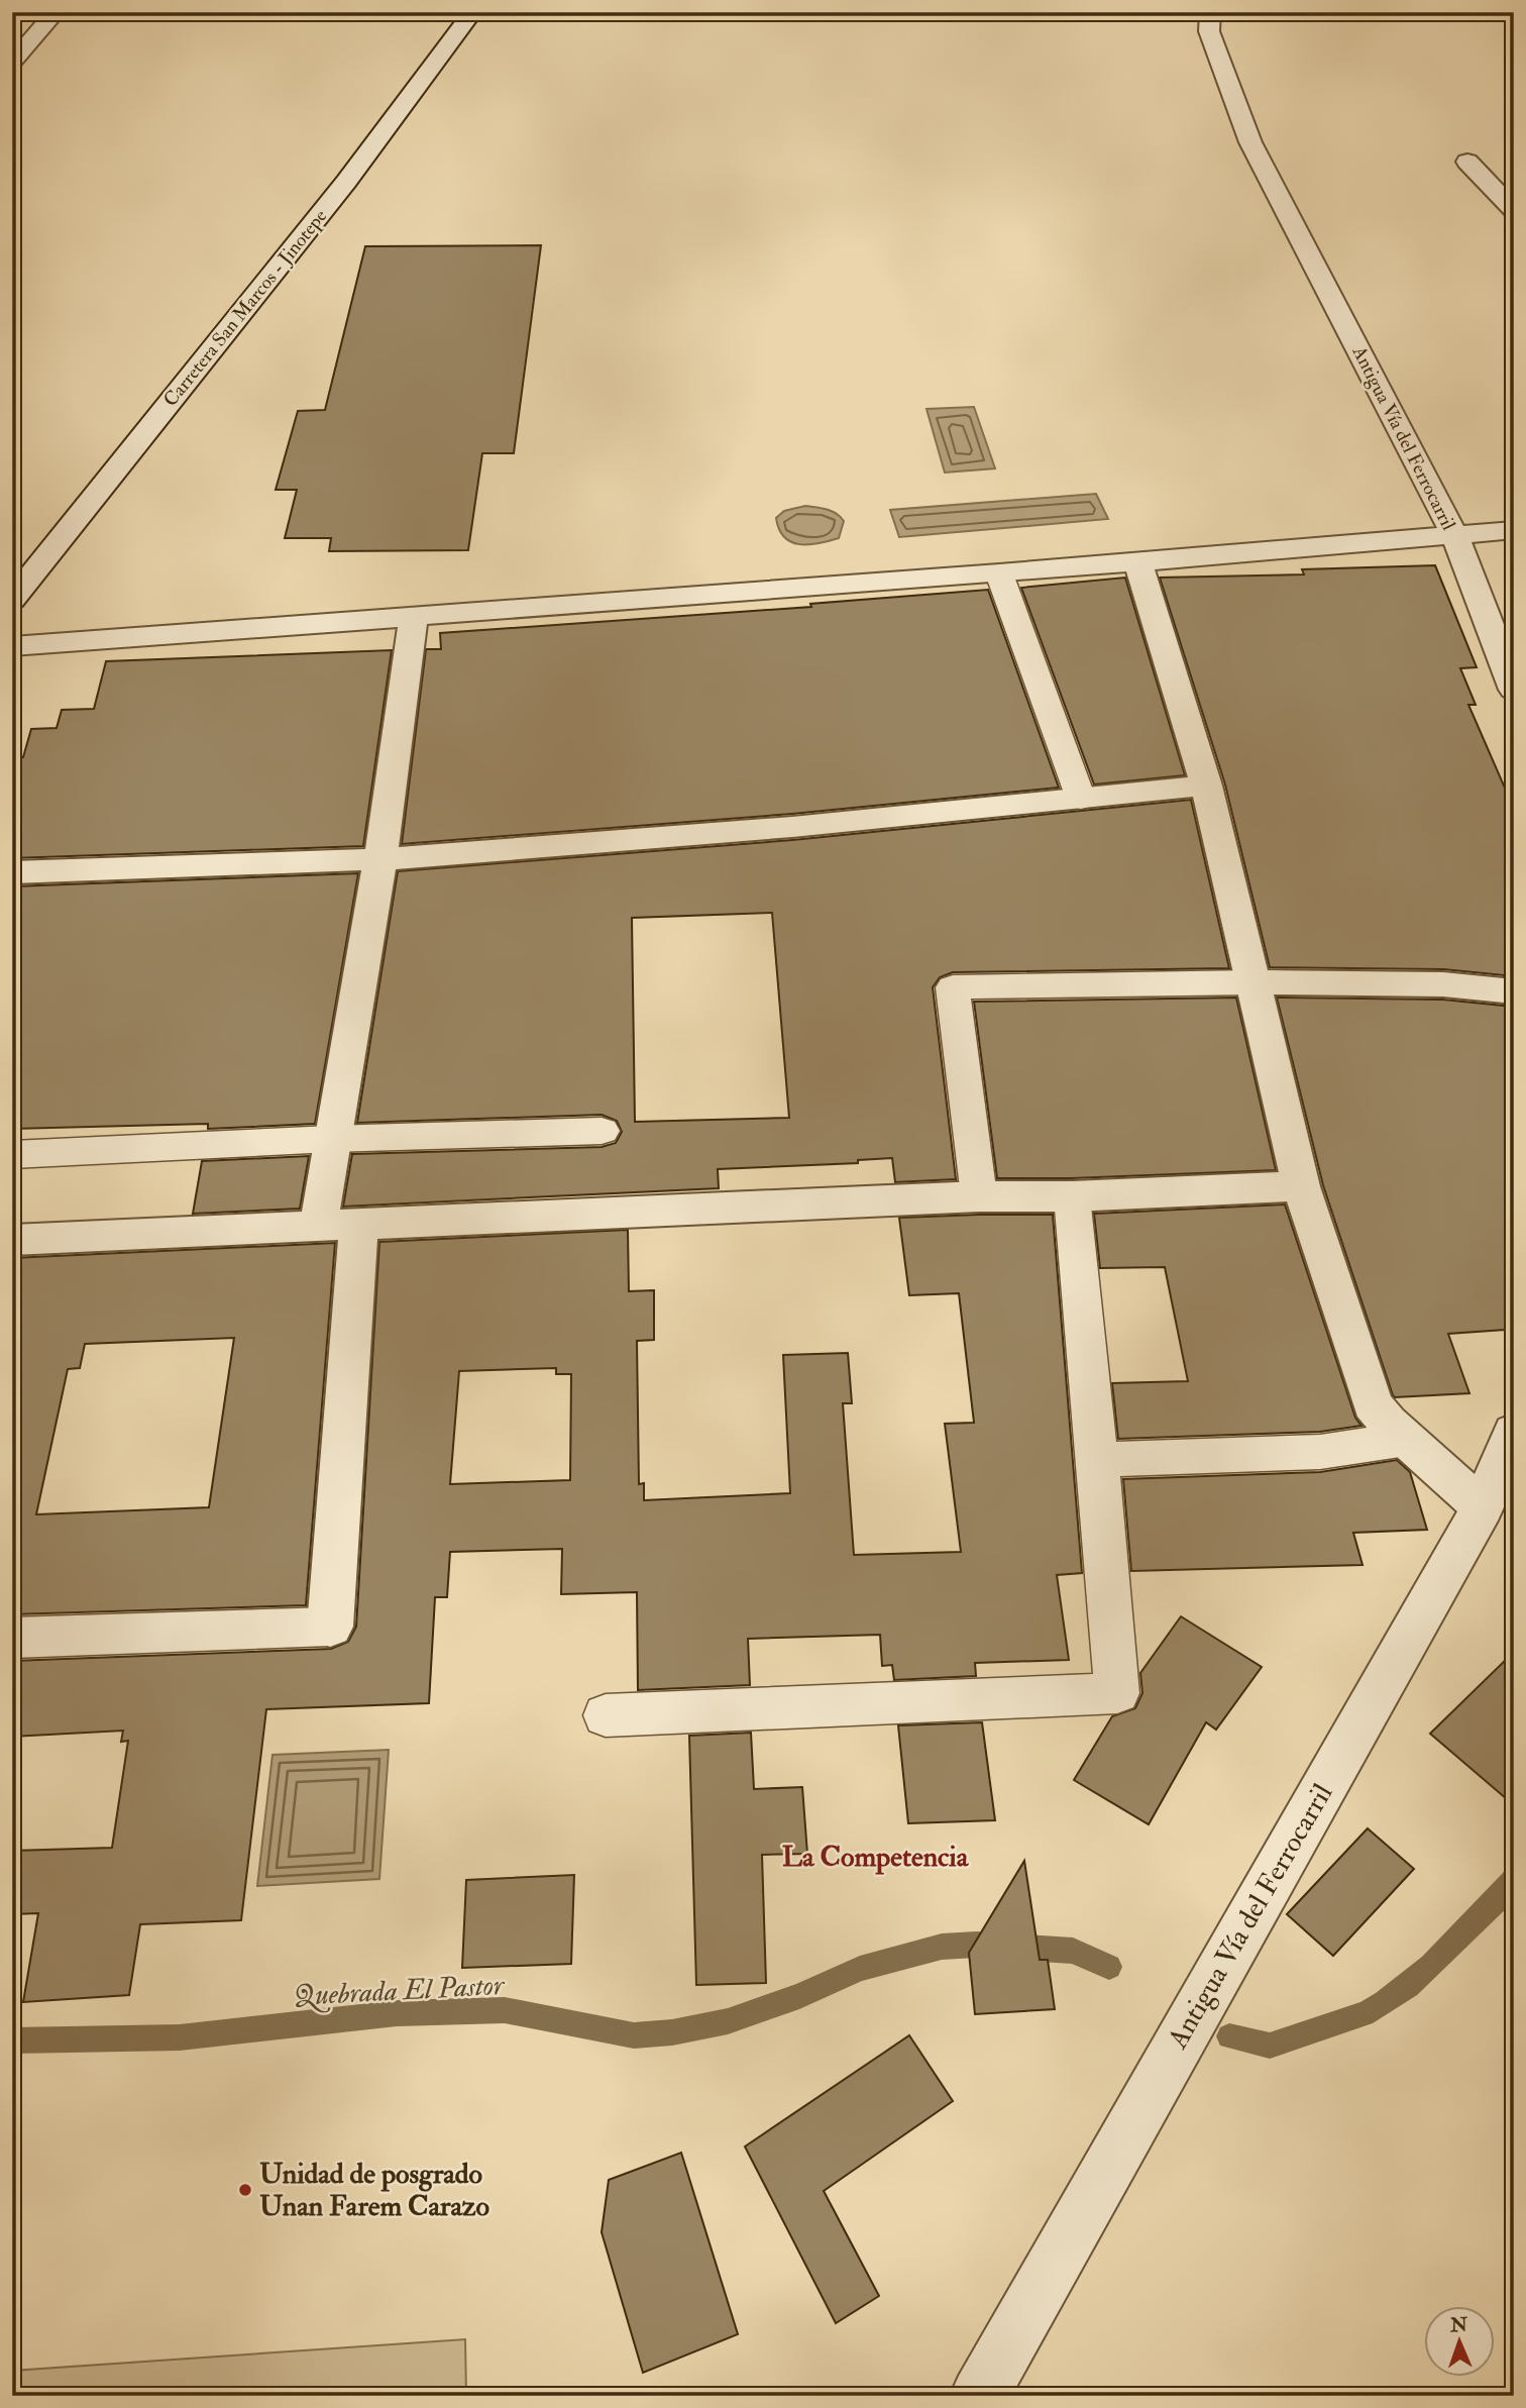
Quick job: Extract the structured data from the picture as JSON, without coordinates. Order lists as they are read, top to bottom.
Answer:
{
  "streets": {
    "street": ["Carretera San Marcos - Jinotepe", "Antigua Vía del Ferrocarril"]
  },
  "districts": ["La Competencia"],
  "water": ["Quebrada El Pastor"],
  "places": ["Unidad de posgrado Unan Farem Carazo"],
  "north": "top"
}
